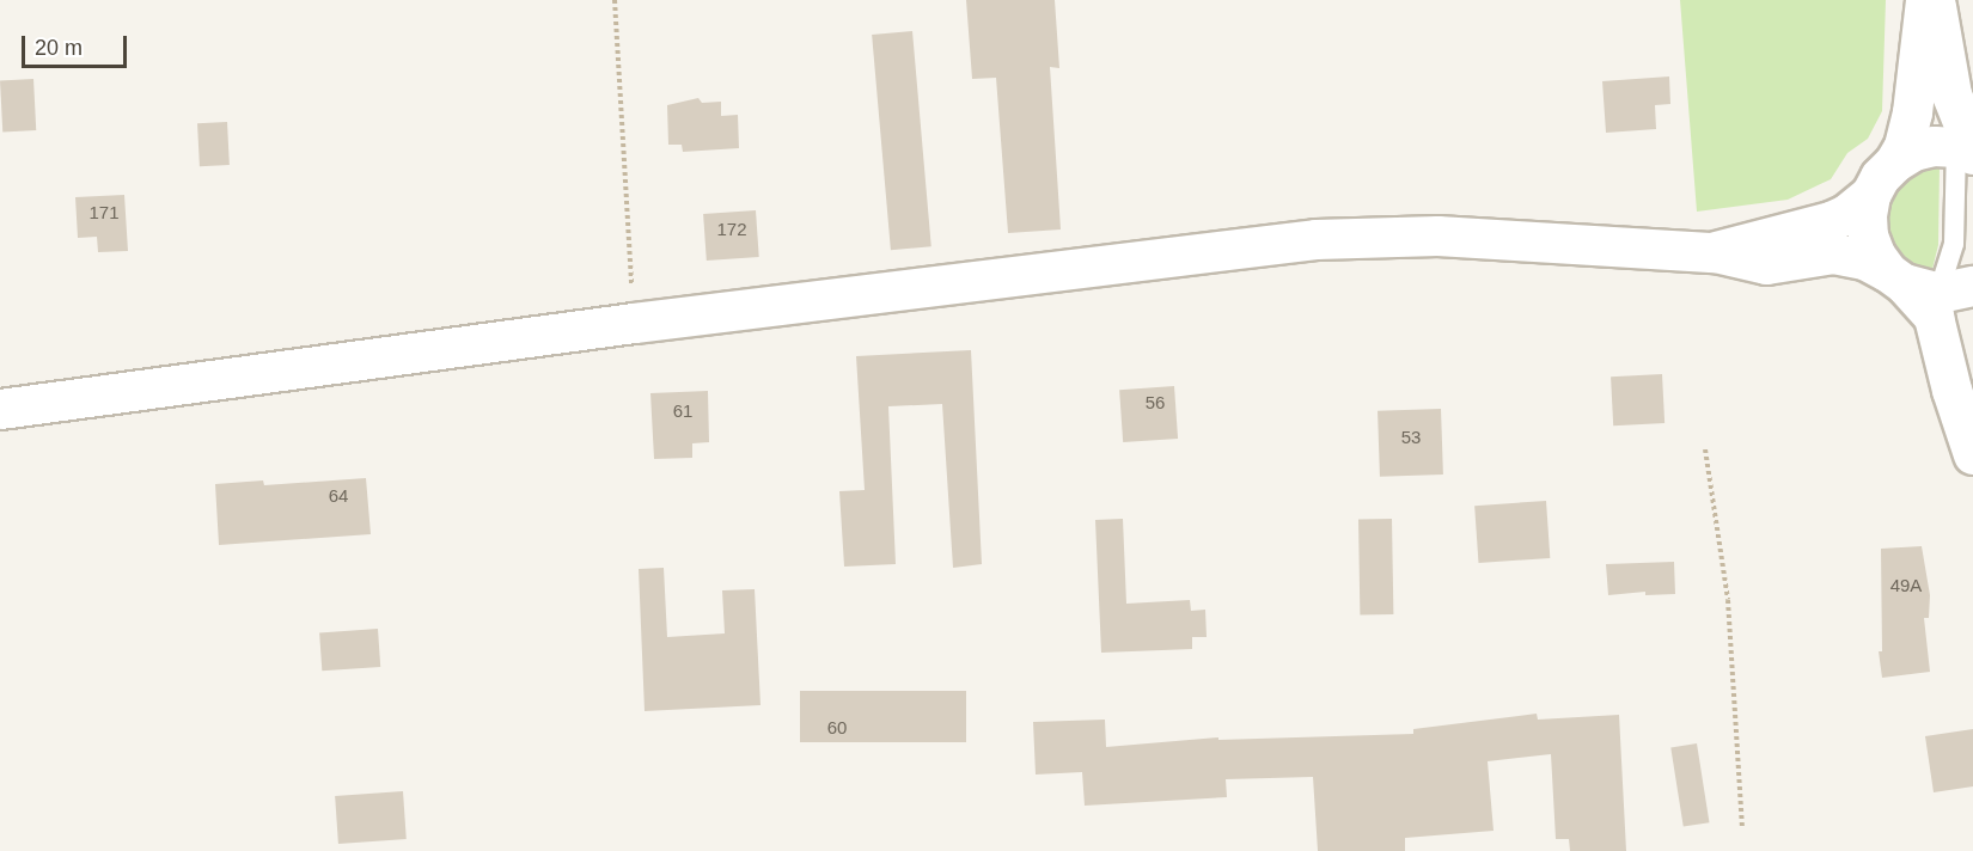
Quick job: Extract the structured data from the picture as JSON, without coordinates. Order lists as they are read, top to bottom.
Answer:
{
  "house_numbers": [
    "171",
    "172",
    "56",
    "61",
    "53",
    "64",
    "49A",
    "60"
  ],
  "scale_bar": "20 m"
}
